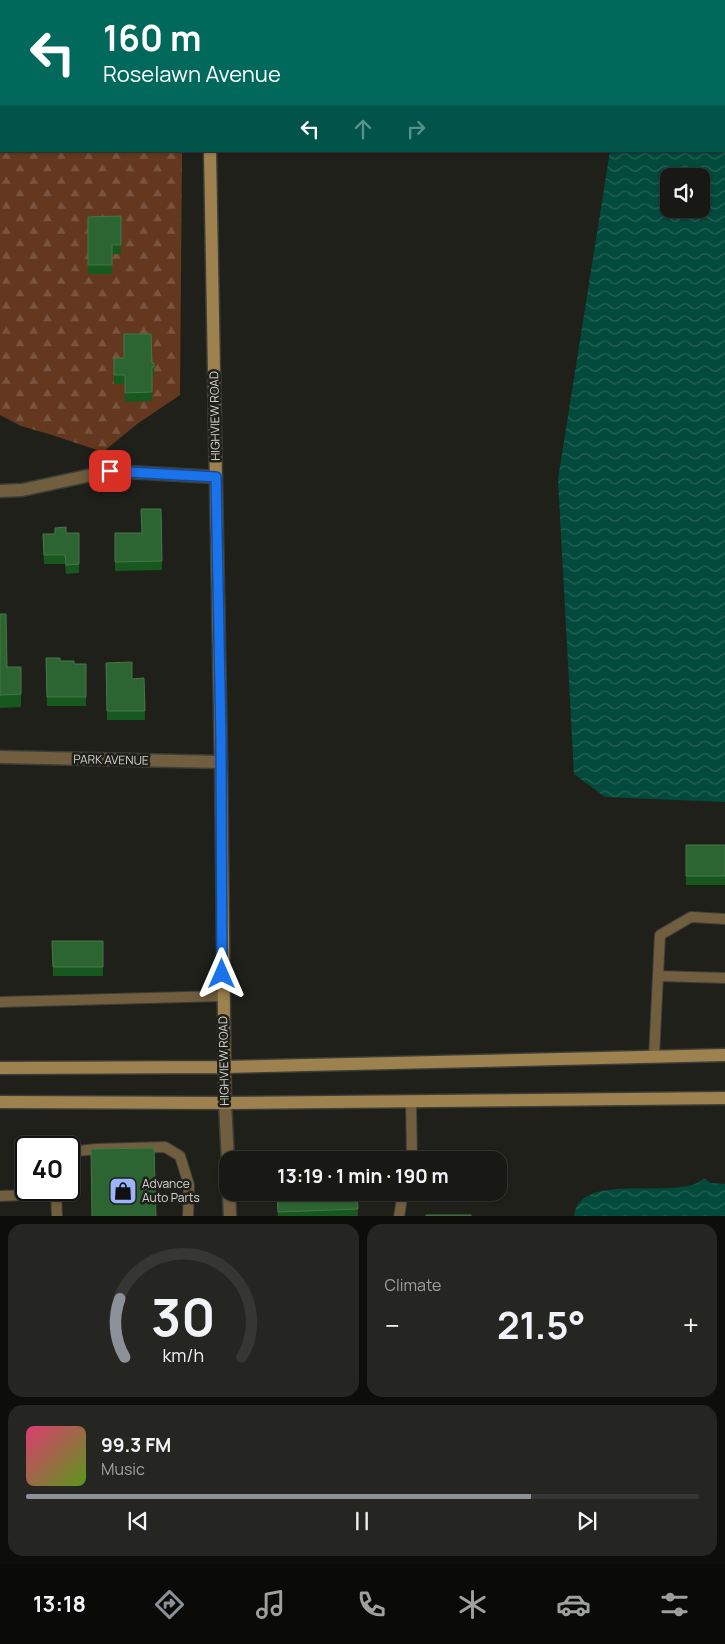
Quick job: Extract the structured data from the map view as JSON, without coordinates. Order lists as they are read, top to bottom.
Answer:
{
  "streets": {
    "main road": ["HIGHVIEW ROAD"],
    "street": ["PARK AVENUE"]
  },
  "crossings": [
    ["HIGHVIEW ROAD", "PARK AVENUE"]
  ],
  "places": {
    "shop": ["Advance Auto Parts"]
  },
  "page": {
    "turn": ["160 m", "Roselawn Avenue"],
    "limit": "40",
    "trip": "13:19 · 1 min · 190 m",
    "tile": "Climate",
    "heat": ["−", "21.5°", "+"],
    "song": ["99.3 FM", "Music"],
    "tabs": "13:18",
    "gauge": ["30", "km/h"]
  }
}
